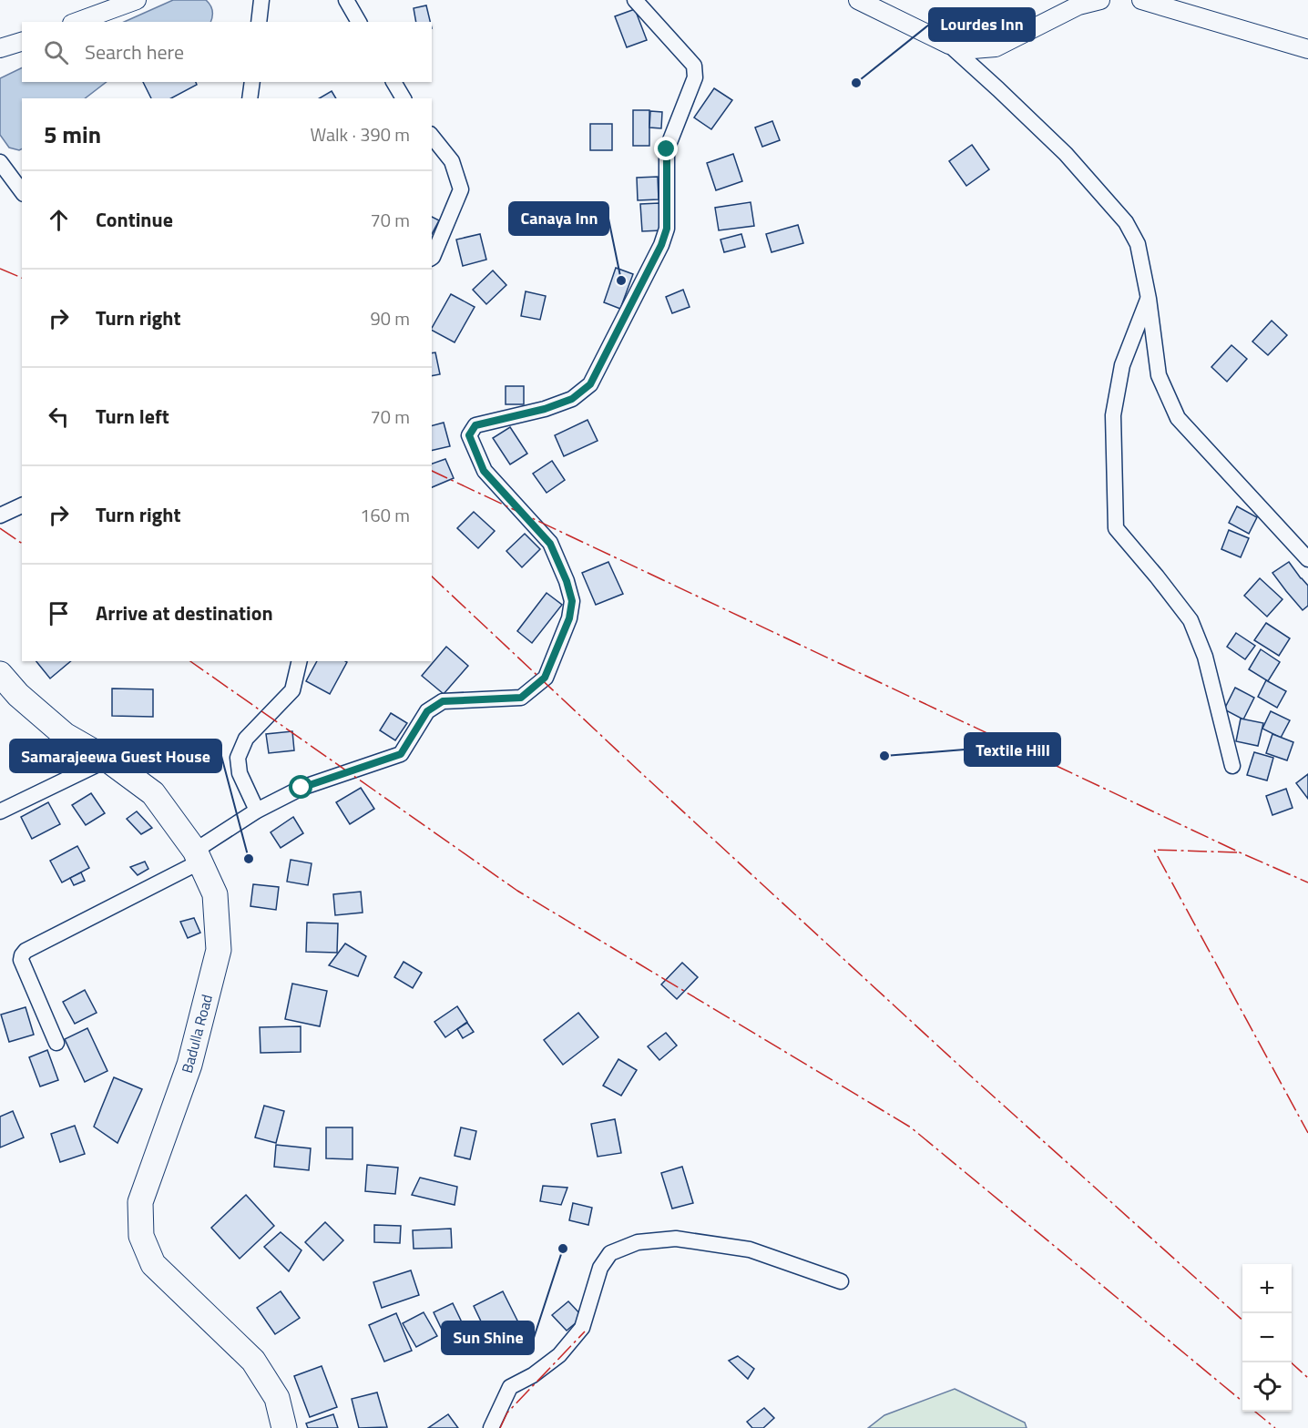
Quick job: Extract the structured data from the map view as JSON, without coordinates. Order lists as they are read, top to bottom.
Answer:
{
  "streets": {
    "highway": ["Badulla Road"]
  },
  "places": [
    "Lourdes Inn",
    "Canaya Inn",
    "Textile Hill",
    "Samarajeewa Guest House",
    "Sun Shine"
  ],
  "page": {
    "search": "Search here",
    "heading": ["5 min", "Walk · 390 m"],
    "list": [
      ["Continue", "70 m"],
      ["Turn right", "90 m"],
      ["Turn left", "70 m"],
      ["Turn right", "160 m"],
      "Arrive at destination"
    ],
    "map_buttons": ["+", "−"]
  }
}
